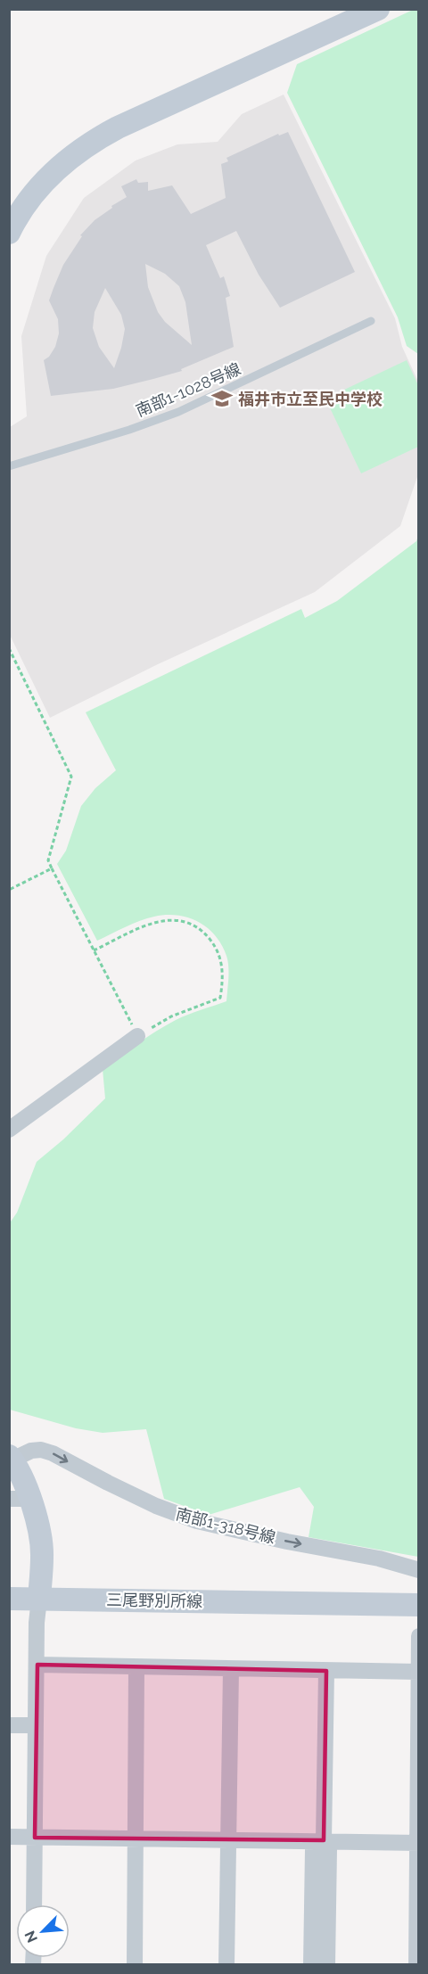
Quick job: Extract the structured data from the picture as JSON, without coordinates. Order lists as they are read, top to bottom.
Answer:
{
  "streets": {
    "main road": ["三尾野別所線"],
    "street": ["南部1-318号線"],
    "lane": ["南部1-1028号線"]
  },
  "places": {
    "school or university": ["福井市立至民中学校"]
  },
  "north": "bottom left"
}
